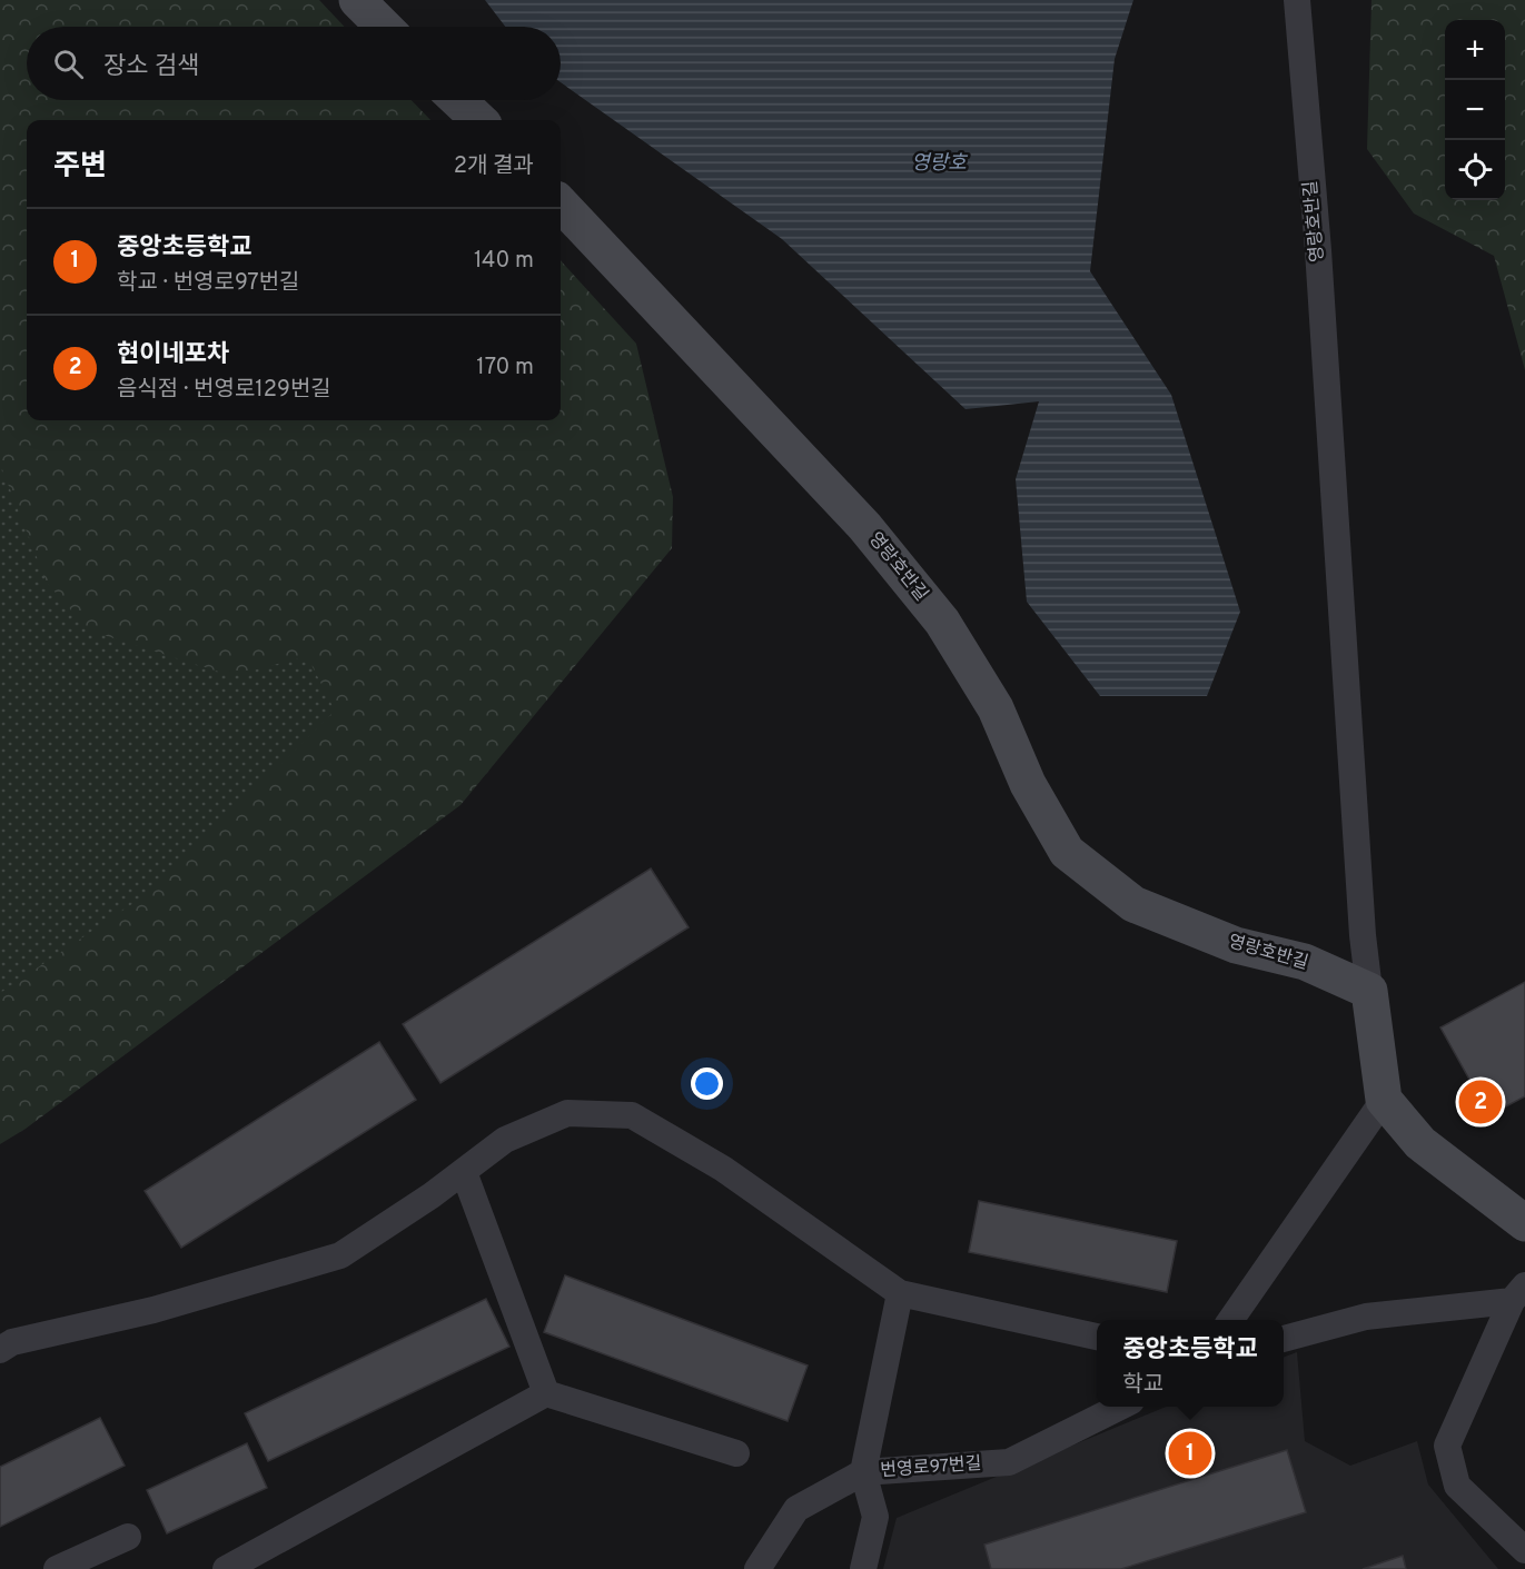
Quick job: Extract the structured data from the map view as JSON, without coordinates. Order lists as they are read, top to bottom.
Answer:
{
  "streets": {
    "street": ["영랑호반길", "번영로97번길"]
  },
  "water": ["영랑호"],
  "page": {
    "map_buttons": ["+", "−"],
    "search": "장소 검색",
    "heading": ["주변", "2개 결과"],
    "list": [
      {
        "mark": "1",
        "name": "중앙초등학교",
        "note": "학교 · 번영로97번길",
        "value": "140 m"
      },
      {
        "mark": "2",
        "name": "현이네포차",
        "note": "음식점 · 번영로129번길",
        "value": "170 m"
      }
    ],
    "pins": ["2", "1"],
    "popup": ["중앙초등학교", "학교"]
  }
}
